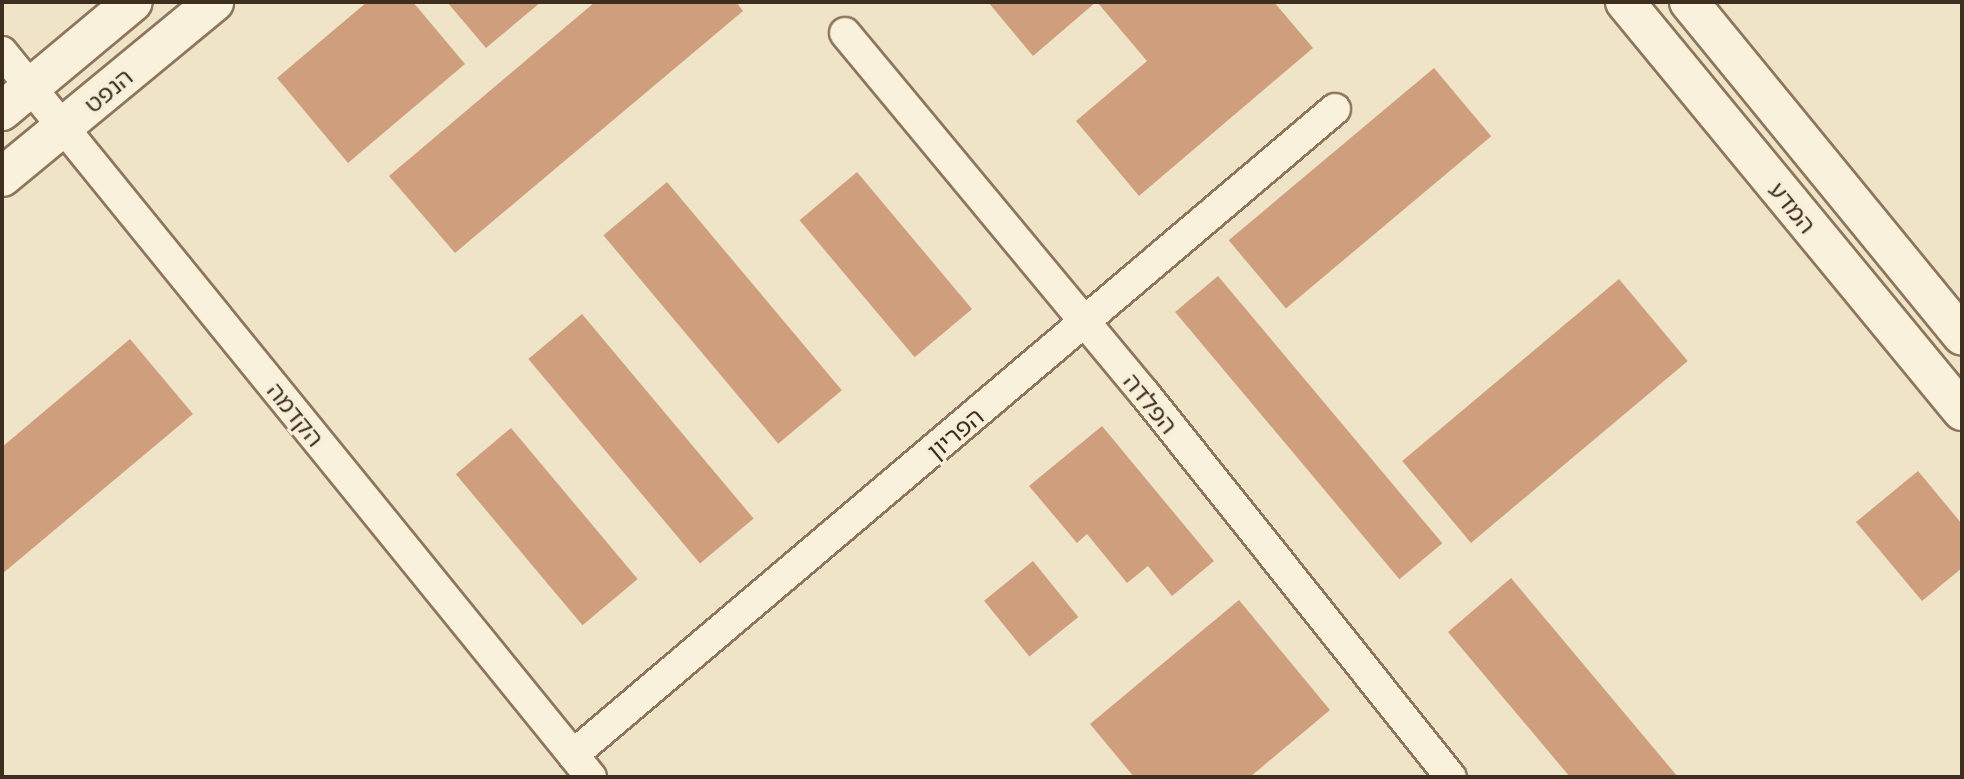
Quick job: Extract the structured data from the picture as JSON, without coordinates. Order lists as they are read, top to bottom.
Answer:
{
  "streets": {
    "street": [
      "הנפט",
      "המדע",
      "הפלדה",
      "הקדמה",
      "הפריון"
    ]
  },
  "crossings": [
    ["הנפט", "הקדמה"],
    ["הפלדה", "הפריון"],
    ["הקדמה", "הפריון"]
  ]
}
